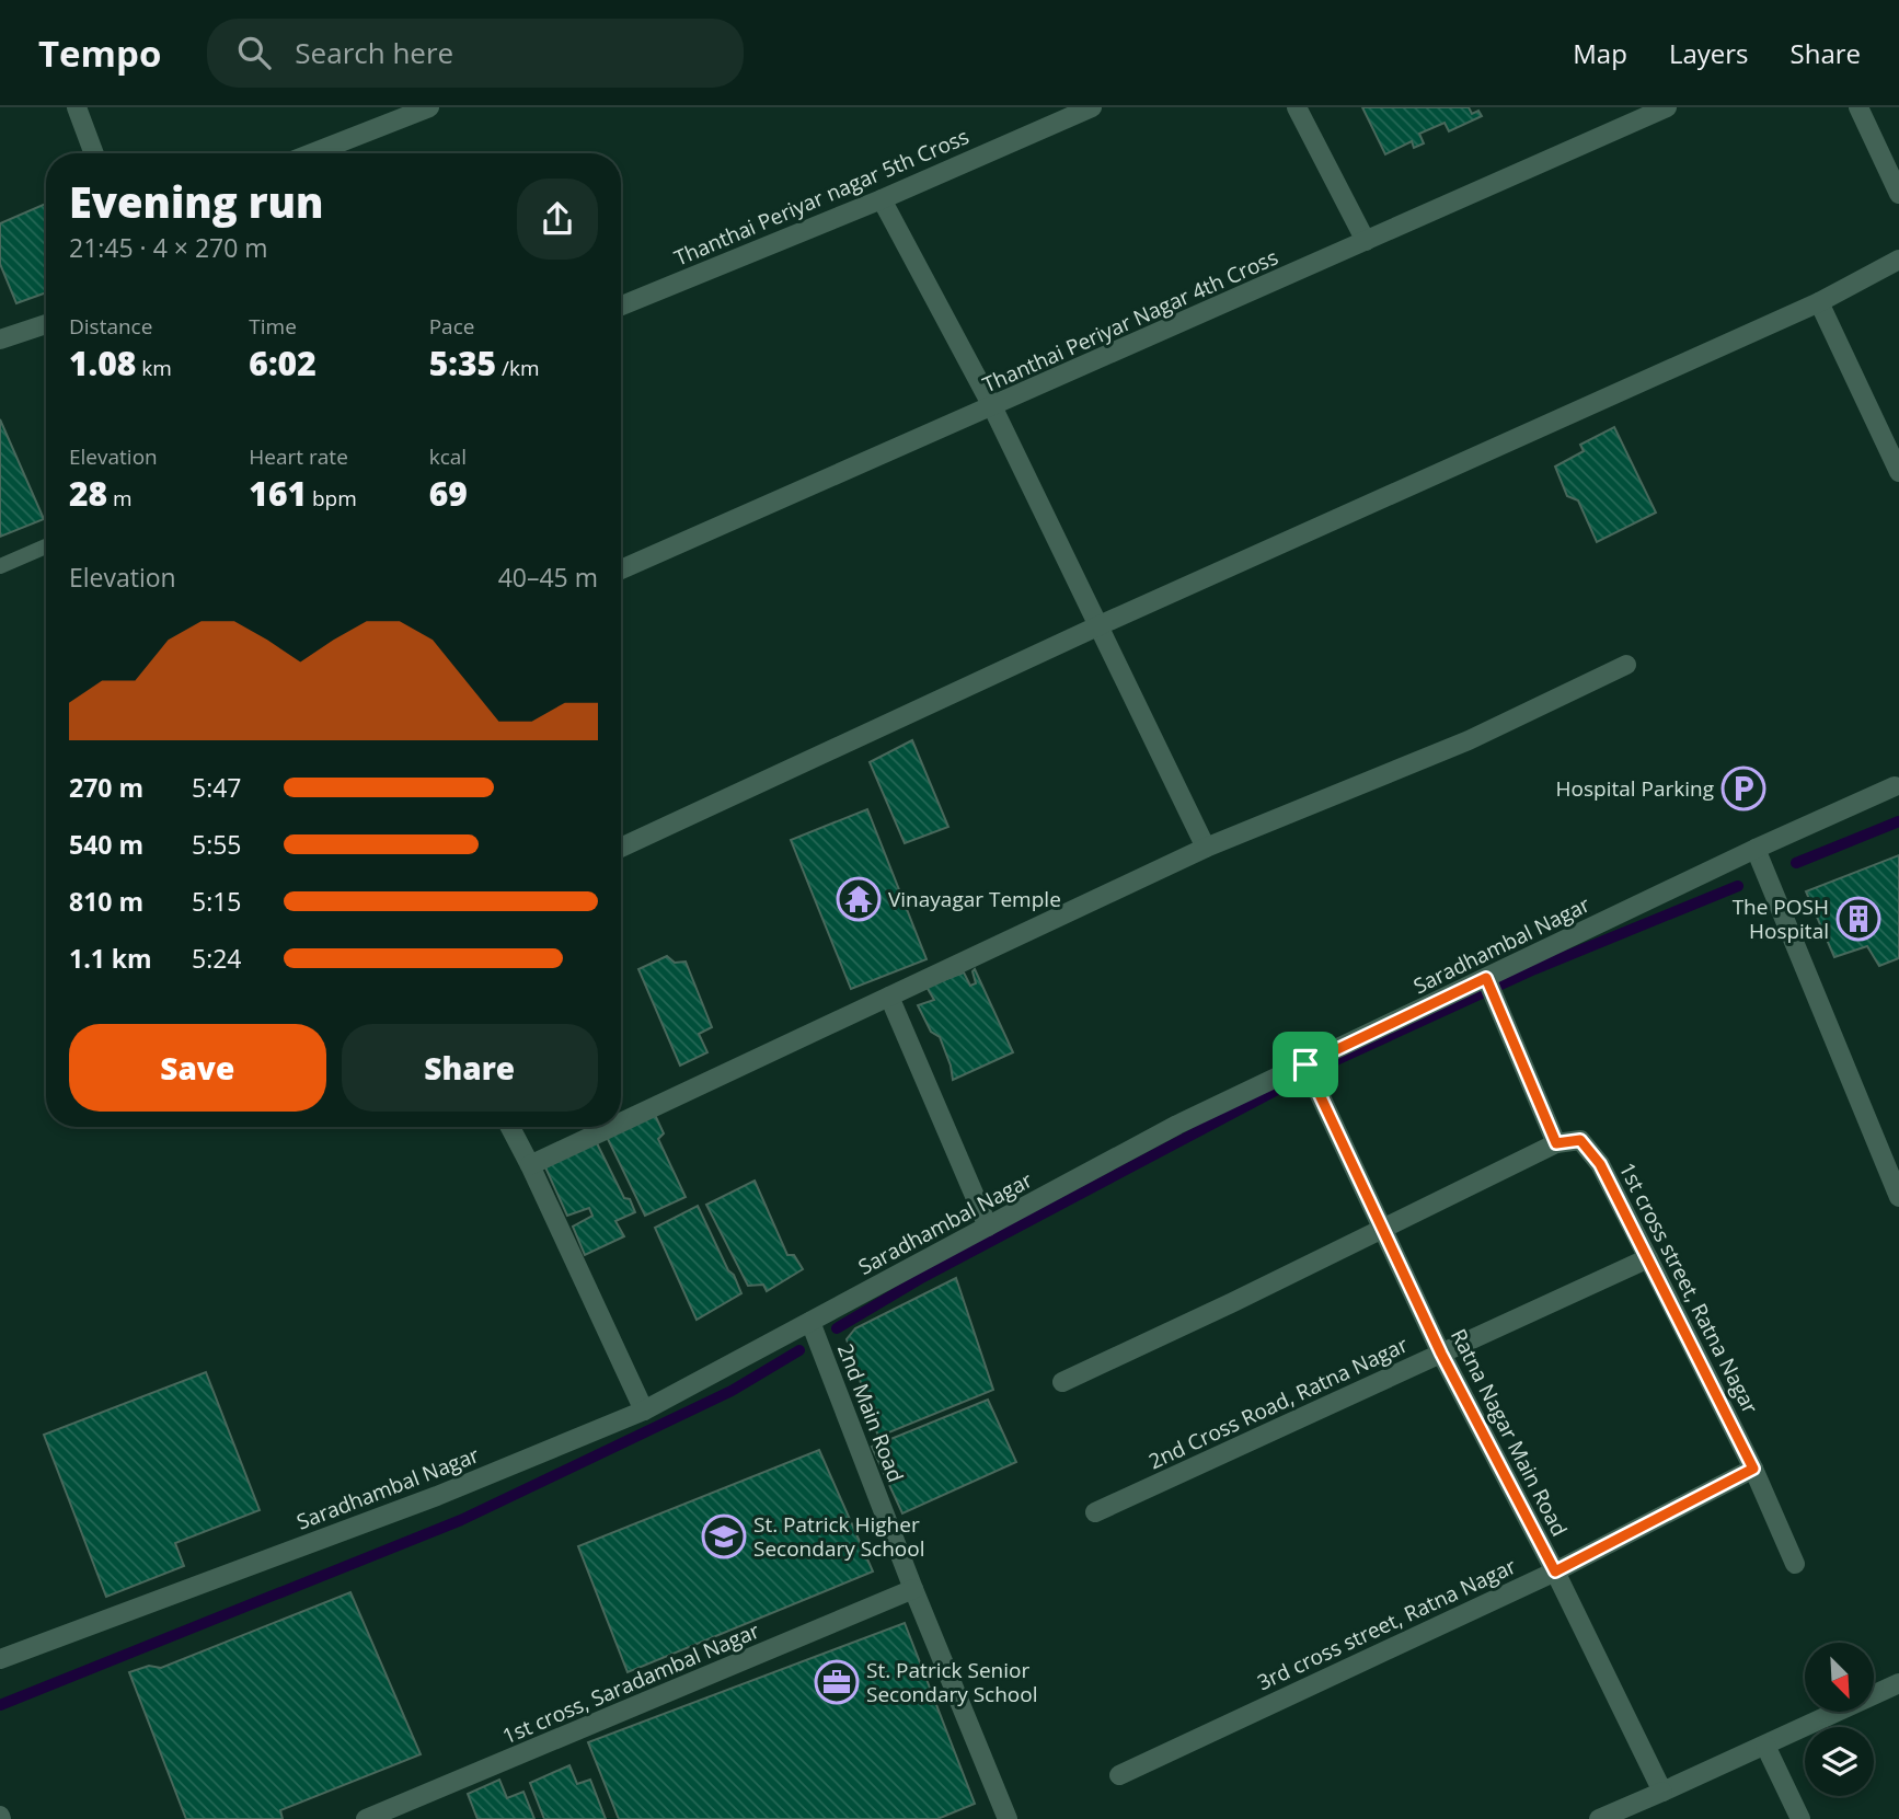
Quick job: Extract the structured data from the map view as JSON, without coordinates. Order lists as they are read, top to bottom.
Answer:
{
  "streets": {
    "street": [
      "Thanthai Periyar nagar 5th Cross",
      "Thanthai Periyar Nagar 4th Cross",
      "Saradhambal Nagar",
      "1st cross street, Ratna Nagar",
      "2nd Cross Road, Ratna Nagar",
      "2nd Main Road",
      "Ratna Nagar Main Road",
      "3rd cross street, Ratna Nagar",
      "1st cross, Saradambal Nagar"
    ]
  },
  "crossings": [
    ["Saradhambal Nagar", "2nd Main Road"],
    ["Saradhambal Nagar", "Ratna Nagar Main Road"],
    ["1st cross street, Ratna Nagar", "2nd Cross Road, Ratna Nagar"],
    ["1st cross street, Ratna Nagar", "3rd cross street, Ratna Nagar"],
    ["2nd Cross Road, Ratna Nagar", "Ratna Nagar Main Road"],
    ["2nd Main Road", "1st cross, Saradambal Nagar"],
    ["Ratna Nagar Main Road", "3rd cross street, Ratna Nagar"]
  ],
  "places": {
    "parking": ["Hospital Parking"],
    "temple": ["Vinayagar Temple"],
    "building": ["The POSH Hospital"],
    "school or university": ["St. Patrick Higher Secondary School"],
    "office": ["St. Patrick Senior Secondary School"]
  },
  "north": "bottom right",
  "page": {
    "header": "Tempo",
    "search": "Search here",
    "nav": ["Map", "Layers", "Share"],
    "heading": ["Evening run", "21:45 · 4 × 270 m"],
    "stats": [
      ["Distance", "1.08 km"],
      ["Time", "6:02"],
      ["Pace", "5:35 /km"],
      ["Elevation", "28 m"],
      ["Heart rate", "161 bpm"],
      ["kcal", "69"]
    ],
    "chart": ["Elevation", "40–45 m"],
    "list": [
      {
        "name": "270 m",
        "note": "5:47"
      },
      {
        "name": "540 m",
        "note": "5:55"
      },
      {
        "name": "810 m",
        "note": "5:15"
      },
      {
        "name": "1.1 km",
        "note": "5:24"
      }
    ],
    "buttons": ["Save", "Share"]
  }
}
